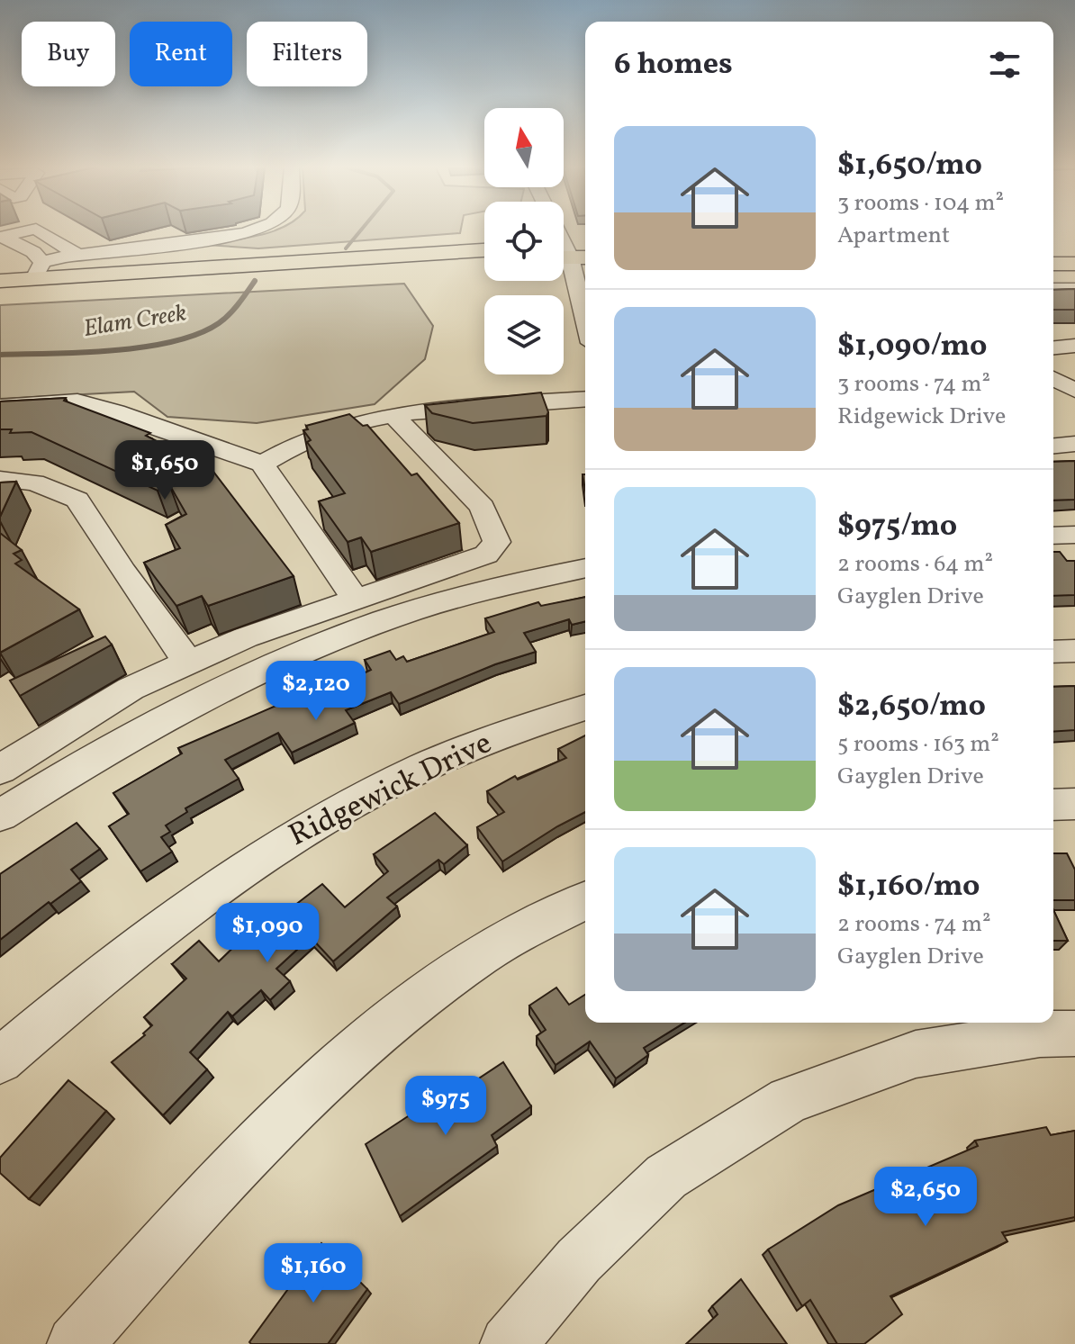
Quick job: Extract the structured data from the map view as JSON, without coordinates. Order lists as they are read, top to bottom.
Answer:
{
  "streets": {
    "street": ["Ridgewick Drive"]
  },
  "water": ["Elam Creek"],
  "north": "top",
  "page": {
    "chip": ["Buy", "Rent", "Filters"],
    "heading": "6 homes",
    "list": [
      {
        "name": "$1,650/mo",
        "note": "3 rooms · 104 m² · Apartment"
      },
      {
        "name": "$1,090/mo",
        "note": "3 rooms · 74 m² · Ridgewick Drive"
      },
      {
        "name": "$975/mo",
        "note": "2 rooms · 64 m² · Gayglen Drive"
      },
      {
        "name": "$2,650/mo",
        "note": "5 rooms · 163 m² · Gayglen Drive"
      },
      {
        "name": "$1,160/mo",
        "note": "2 rooms · 74 m² · Gayglen Drive"
      }
    ],
    "price": [
      "$1,650",
      "$2,120",
      "$1,090",
      "$975",
      "$2,650",
      "$1,160"
    ]
  }
}
